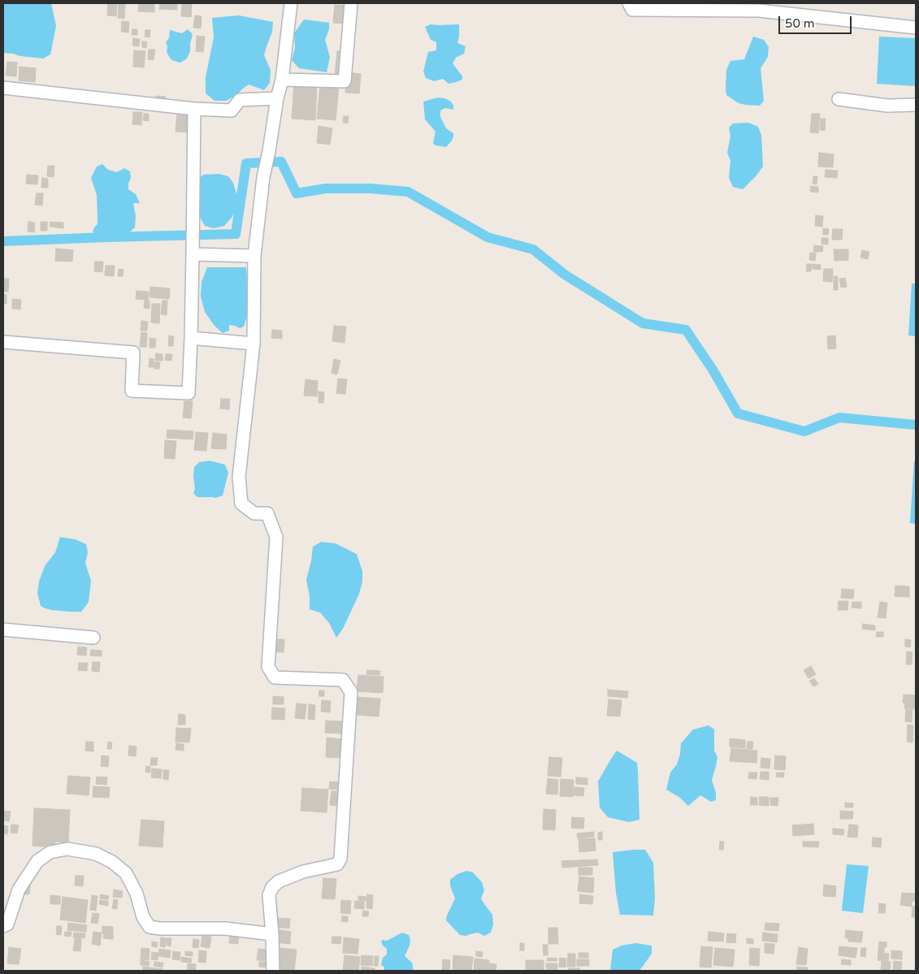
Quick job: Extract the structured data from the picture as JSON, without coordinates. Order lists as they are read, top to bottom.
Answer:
{
  "scale_bar": "50 m"
}
